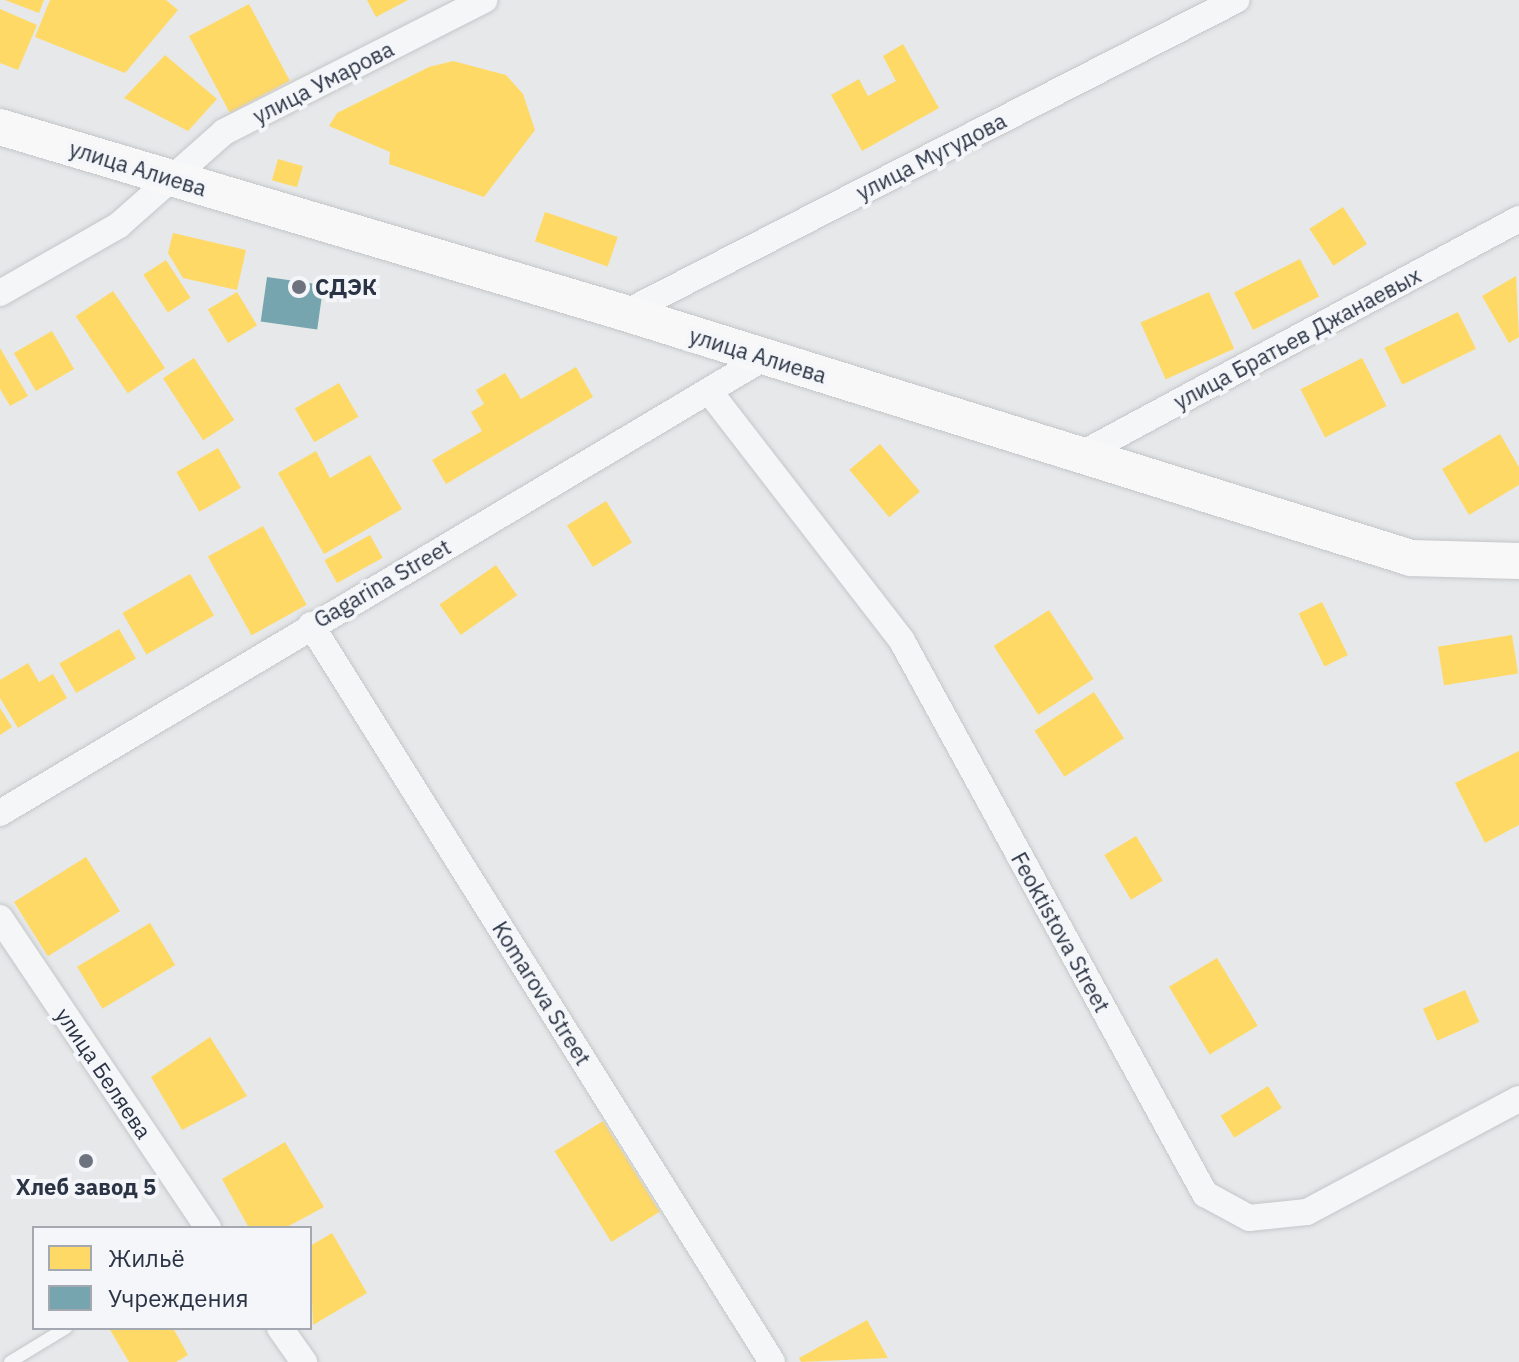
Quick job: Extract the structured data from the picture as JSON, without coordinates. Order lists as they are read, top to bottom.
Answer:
{
  "streets": {
    "street": [
      "улица Умарова",
      "улица Мугудова",
      "улица Алиева",
      "улица Братьев Джанаевых",
      "Gagarina Street",
      "Feoktistova Street",
      "Komarova Street",
      "улица Беляева"
    ]
  },
  "crossings": [
    ["улица Умарова", "улица Алиева"],
    ["улица Мугудова", "улица Алиева"],
    ["улица Алиева", "улица Братьев Джанаевых"],
    ["улица Алиева", "Gagarina Street"],
    ["Gagarina Street", "Feoktistova Street"],
    ["Gagarina Street", "Komarova Street"]
  ],
  "places": ["СДЭК", "Хлеб завод 5"],
  "legend": ["Жильё", "Учреждения"]
}
